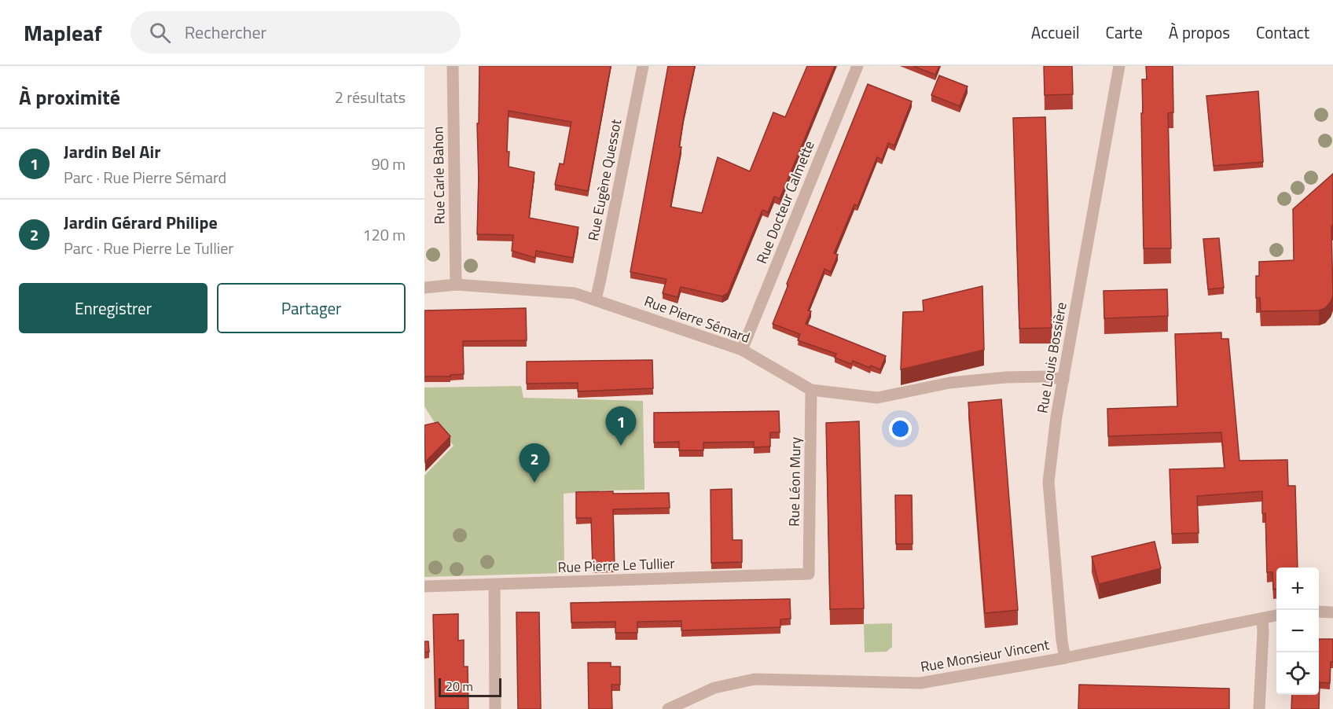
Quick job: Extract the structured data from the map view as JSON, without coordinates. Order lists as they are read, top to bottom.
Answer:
{
  "streets": {
    "street": [
      "Rue Carle Bahon",
      "Rue Eugène Quessot",
      "Rue Docteur Calmette",
      "Rue Pierre Sémard",
      "Rue Louis Bossière",
      "Rue Léon Mury",
      "Rue Pierre Le Tullier",
      "Rue Monsieur Vincent"
    ]
  },
  "crossings": [
    ["Rue Carle Bahon", "Rue Pierre Sémard"],
    ["Rue Eugène Quessot", "Rue Pierre Sémard"],
    ["Rue Docteur Calmette", "Rue Pierre Sémard"],
    ["Rue Pierre Sémard", "Rue Louis Bossière"],
    ["Rue Pierre Sémard", "Rue Léon Mury"],
    ["Rue Louis Bossière", "Rue Monsieur Vincent"],
    ["Rue Léon Mury", "Rue Pierre Le Tullier"]
  ],
  "scale_bar": "20 m",
  "page": {
    "header": "Mapleaf",
    "search": "Rechercher",
    "nav": [
      "Accueil",
      "Carte",
      "À propos",
      "Contact"
    ],
    "heading": ["À proximité", "2 résultats"],
    "list": [
      {
        "mark": "1",
        "name": "Jardin Bel Air",
        "note": "Parc · Rue Pierre Sémard",
        "value": "90 m"
      },
      {
        "mark": "2",
        "name": "Jardin Gérard Philipe",
        "note": "Parc · Rue Pierre Le Tullier",
        "value": "120 m"
      }
    ],
    "buttons": ["Enregistrer", "Partager"],
    "pins": ["1", "2"],
    "map_buttons": ["+", "−"],
    "scale": "20 m"
  }
}
